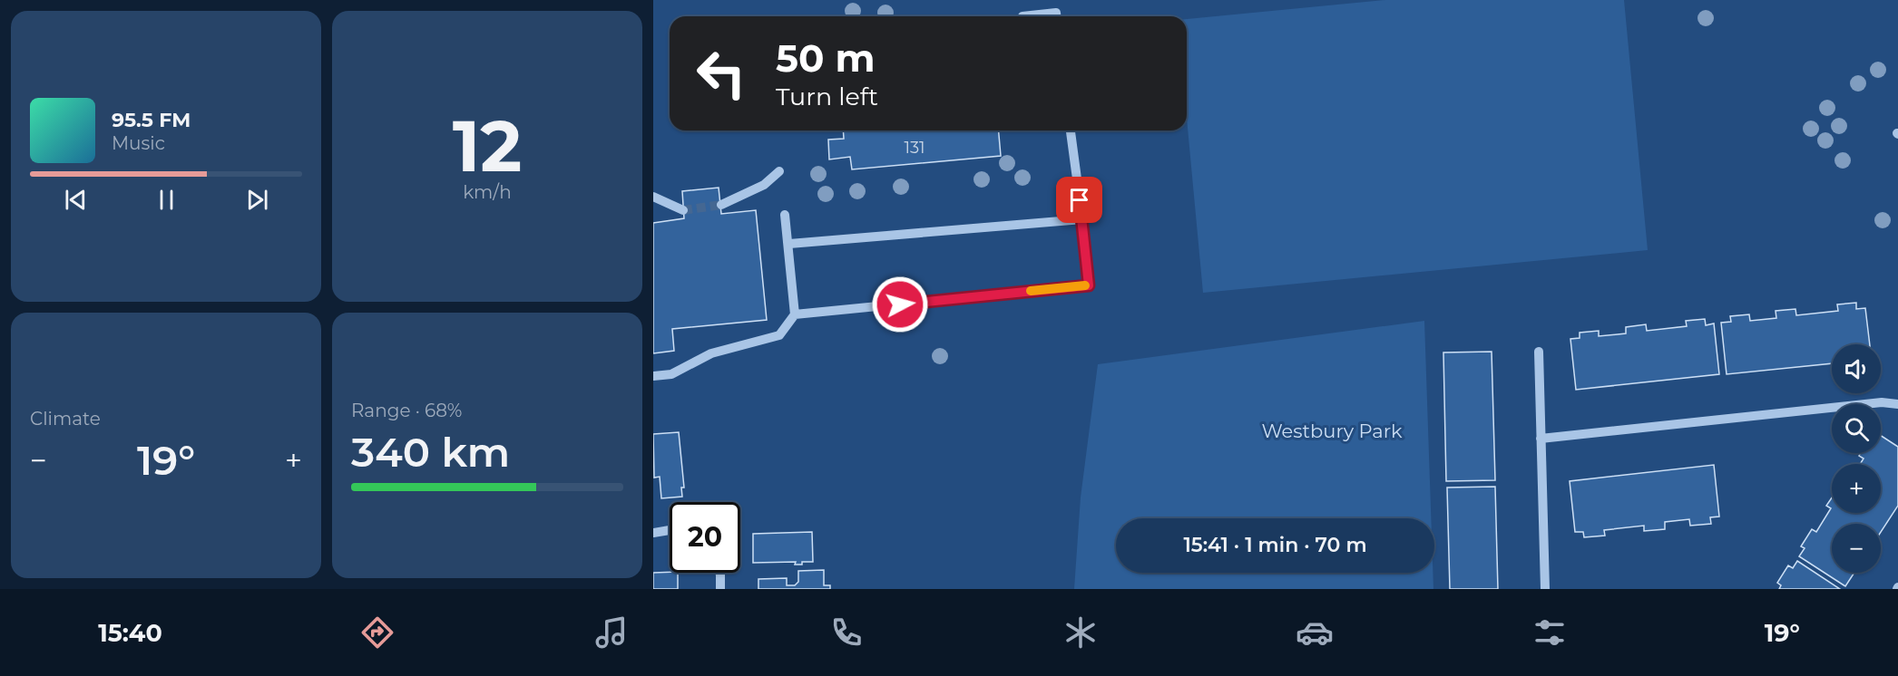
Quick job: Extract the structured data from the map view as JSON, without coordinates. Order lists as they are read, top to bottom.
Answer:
{
  "parks": ["Westbury Park"],
  "house_numbers": ["131"],
  "page": {
    "tile": [
      ["12", "km/h"],
      "Climate",
      ["Range · 68%", "340 km"]
    ],
    "turn": ["50 m", "Turn left"],
    "song": ["95.5 FM", "Music"],
    "map_buttons": ["+", "−"],
    "heat": ["−", "19°", "+"],
    "limit": "20",
    "trip": "15:41 · 1 min · 70 m",
    "tabs": ["15:40", "19°"]
  }
}
